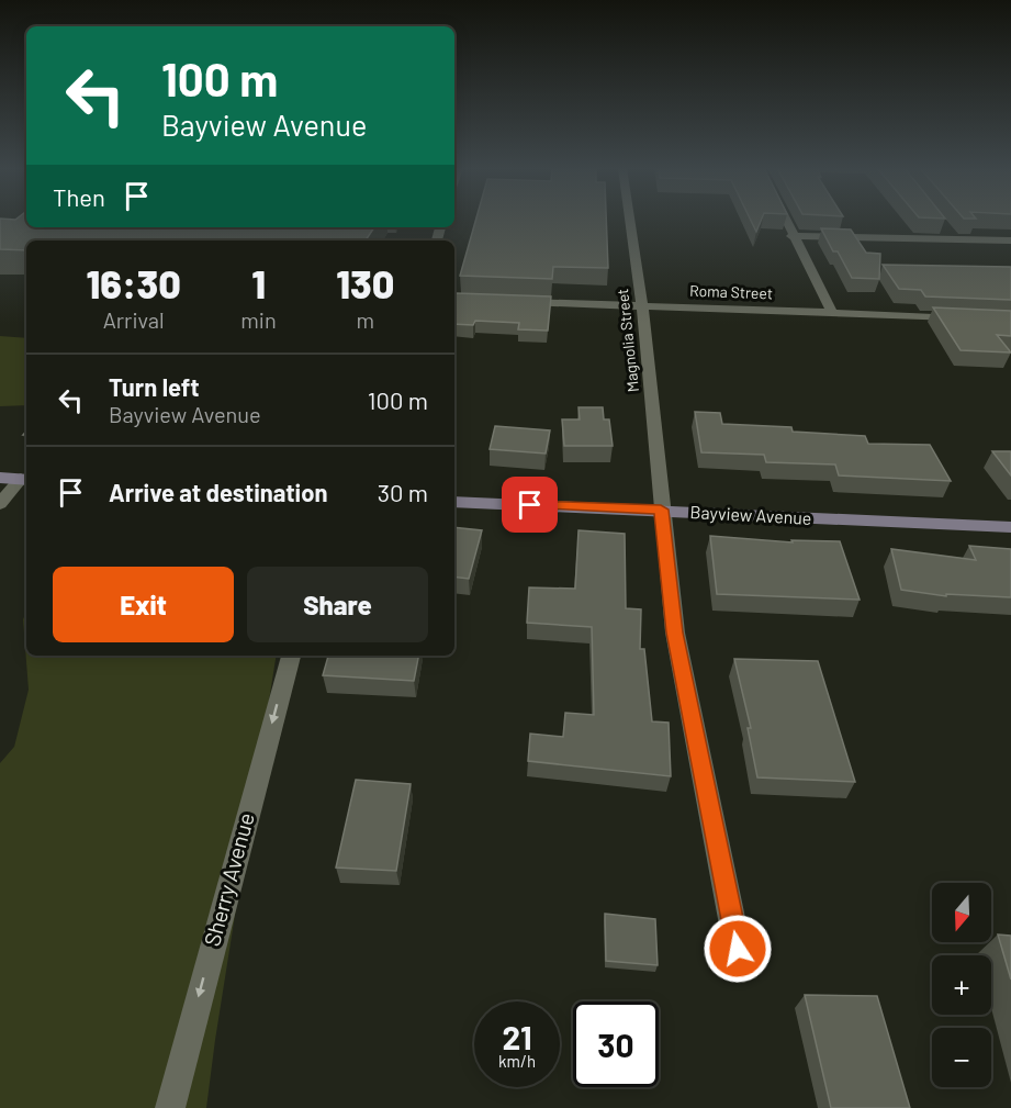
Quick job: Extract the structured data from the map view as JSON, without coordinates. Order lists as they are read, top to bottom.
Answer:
{
  "streets": {
    "main road": ["Bayview Avenue"],
    "street": ["Roma Street", "Magnolia Street", "Sherry Avenue"]
  },
  "crossings": [
    ["Roma Street", "Magnolia Street"],
    ["Magnolia Street", "Bayview Avenue"]
  ],
  "one_way": ["Sherry Avenue"],
  "north": "bottom",
  "page": {
    "turn": ["100 m", "Bayview Avenue"],
    "then": "Then",
    "eta": [
      "16:30",
      "Arrival",
      "1",
      "min",
      "130",
      "m"
    ],
    "list": [
      {
        "name": "Turn left",
        "note": "Bayview Avenue",
        "value": "100 m"
      },
      {
        "name": "Arrive at destination",
        "value": "30 m"
      }
    ],
    "buttons": ["Exit", "Share"],
    "map_buttons": ["+", "−"],
    "speed": "21 km/h",
    "limit": "30"
  }
}
